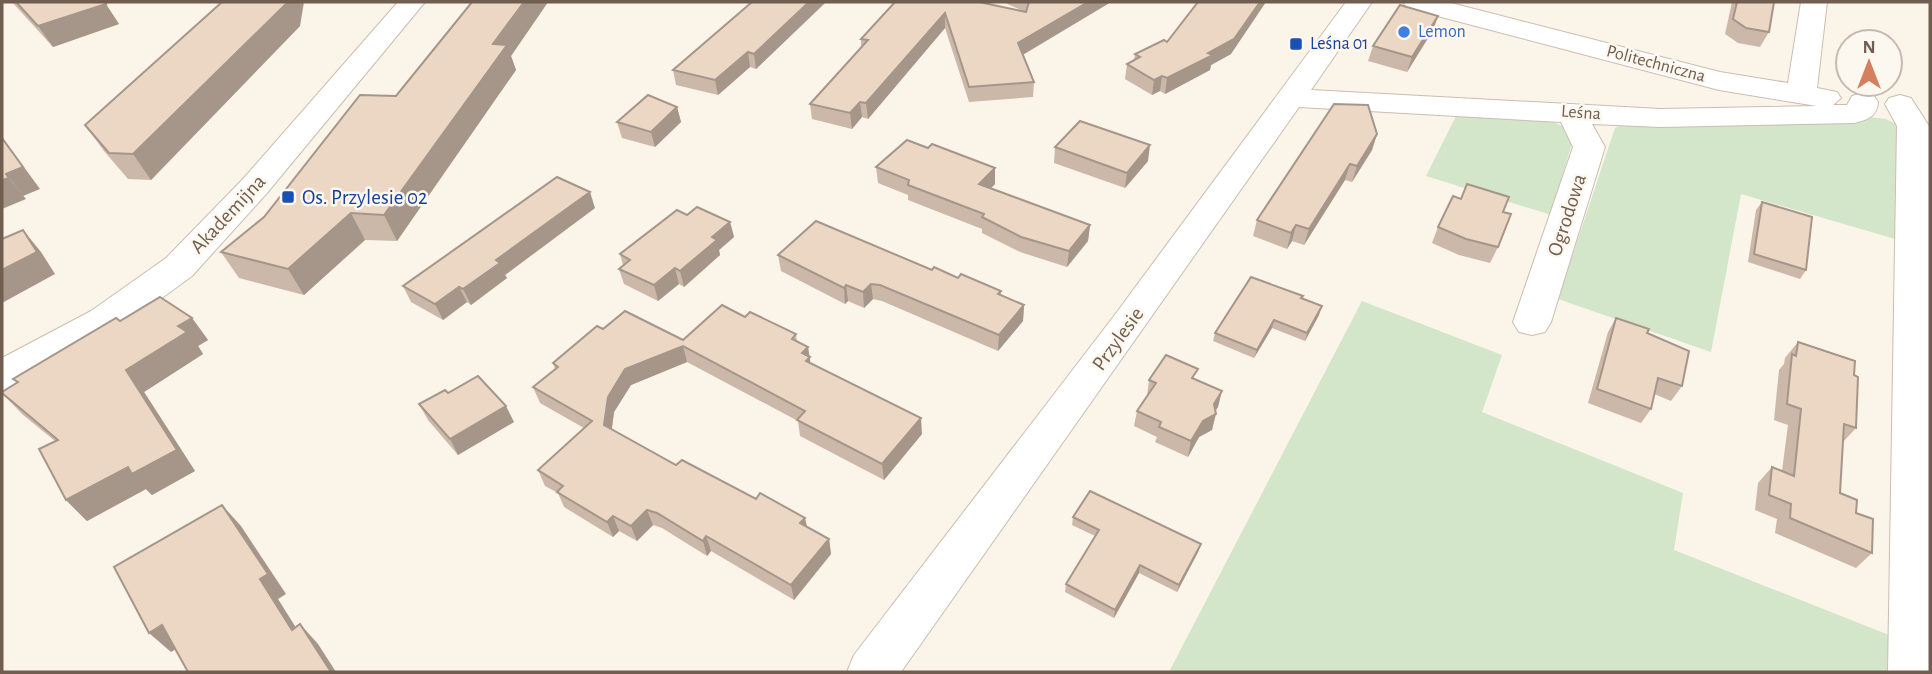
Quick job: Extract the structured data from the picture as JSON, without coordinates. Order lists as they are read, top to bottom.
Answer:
{
  "streets": {
    "street": [
      "Politechniczna",
      "Leśna",
      "Akademijna",
      "Ogrodowa",
      "Przylesie"
    ]
  },
  "crossings": [
    ["Politechniczna", "Leśna"],
    ["Leśna", "Ogrodowa"],
    ["Leśna", "Przylesie"]
  ],
  "places": {
    "other": ["Lemon"],
    "transit": ["Leśna 01", "Os. Przylesie 02"]
  },
  "north": "top"
}
